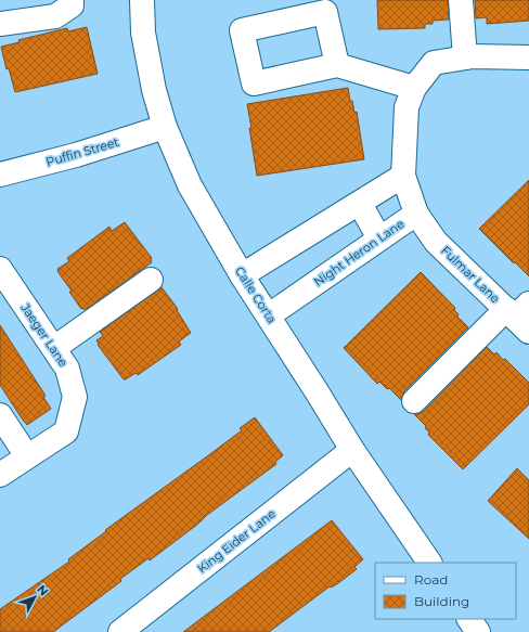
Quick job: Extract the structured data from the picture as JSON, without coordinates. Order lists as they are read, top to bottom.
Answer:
{
  "streets": {
    "street": [
      "Puffin Street",
      "Night Heron Lane",
      "Fulmar Lane",
      "Calle Corta",
      "Jaeger Lane",
      "King Eider Lane"
    ]
  },
  "crossings": [
    ["Puffin Street", "Calle Corta"],
    ["Night Heron Lane", "Fulmar Lane"],
    ["Night Heron Lane", "Calle Corta"],
    ["Calle Corta", "King Eider Lane"]
  ],
  "legend": ["Road", "Building"],
  "north": "top right"
}
